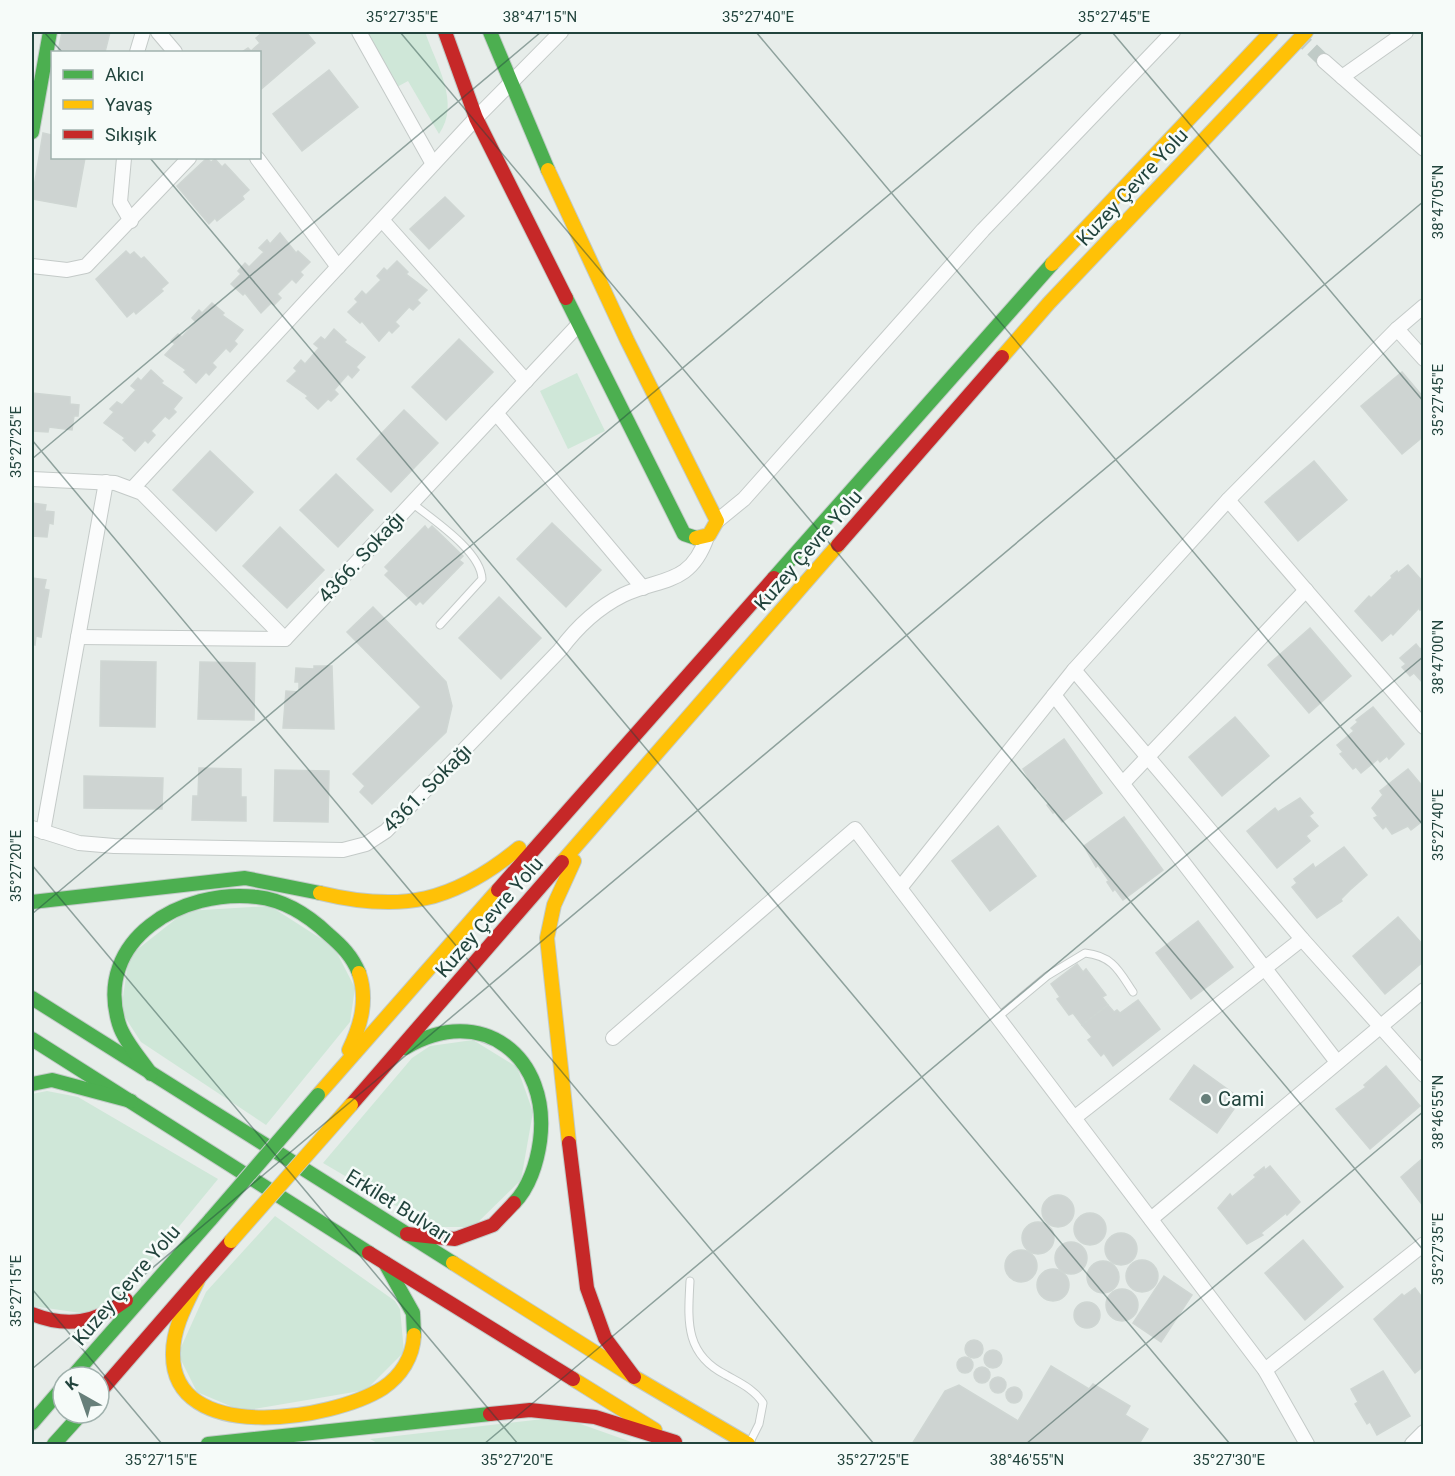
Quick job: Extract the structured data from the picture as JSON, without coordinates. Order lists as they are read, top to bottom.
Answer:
{
  "streets": {
    "main road": ["Kuzey Çevre Yolu", "Erkilet Bulvarı"],
    "street": ["4366. Sokağı", "4361. Sokağı"]
  },
  "places": ["Cami"],
  "legend": ["Akıcı", "Yavaş", "Sıkışık"],
  "north": "top left",
  "coordinates": [
    "35°27'35\"E",
    "38°47'15\"N",
    "35°27'40\"E",
    "35°27'45\"E",
    "38°47'05\"N",
    "35°27'25\"E",
    "38°47'00\"N",
    "35°27'20\"E",
    "38°46'55\"N",
    "35°27'15\"E",
    "35°27'30\"E"
  ]
}
